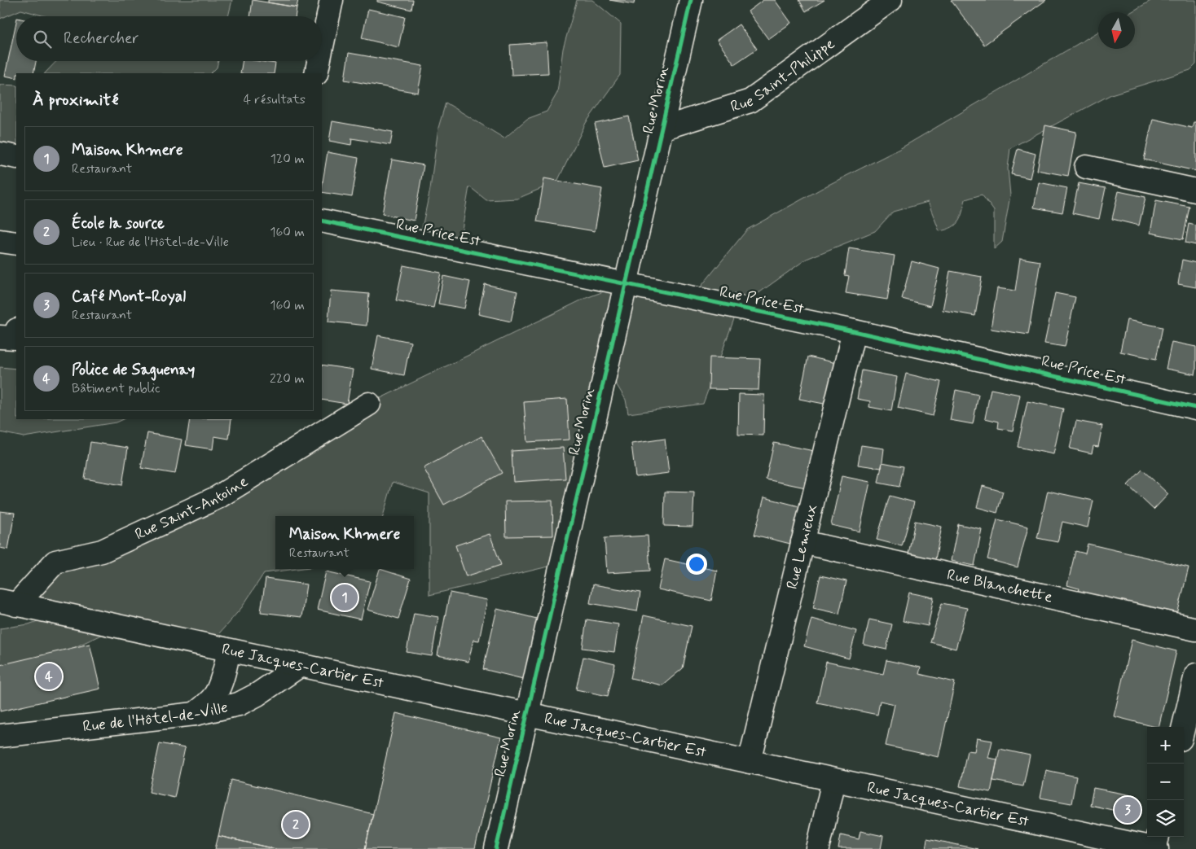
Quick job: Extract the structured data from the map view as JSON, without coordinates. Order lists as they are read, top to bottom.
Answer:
{
  "streets": {
    "street": [
      "Rue Saint-Philippe",
      "Rue Morin",
      "Rue Price Est",
      "Rue Saint-Antoine",
      "Rue Lemieux",
      "Rue Blanchette",
      "Rue Jacques-Cartier Est",
      "Rue de l'Hôtel-de-Ville"
    ]
  },
  "crossings": [
    ["Rue Saint-Philippe", "Rue Morin"],
    ["Rue Morin", "Rue Price Est"],
    ["Rue Morin", "Rue Jacques-Cartier Est"],
    ["Rue Price Est", "Rue Lemieux"],
    ["Rue Saint-Antoine", "Rue Jacques-Cartier Est"],
    ["Rue Lemieux", "Rue Blanchette"],
    ["Rue Lemieux", "Rue Jacques-Cartier Est"],
    ["Rue Jacques-Cartier Est", "Rue de l'Hôtel-de-Ville"]
  ],
  "north": "bottom",
  "page": {
    "search": "Rechercher",
    "heading": ["À proximité", "4 résultats"],
    "list": [
      {
        "mark": "1",
        "name": "Maison Khmere",
        "note": "Restaurant",
        "value": "120 m"
      },
      {
        "mark": "2",
        "name": "École la source",
        "note": "Lieu · Rue de l'Hôtel-de-Ville",
        "value": "160 m"
      },
      {
        "mark": "3",
        "name": "Café Mont-Royal",
        "note": "Restaurant",
        "value": "160 m"
      },
      {
        "mark": "4",
        "name": "Police de Saguenay",
        "note": "Bâtiment public",
        "value": "220 m"
      }
    ],
    "popup": ["Maison Khmere", "Restaurant"],
    "pins": [
      "1",
      "4",
      "3",
      "2"
    ],
    "map_buttons": ["+", "−"]
  }
}
